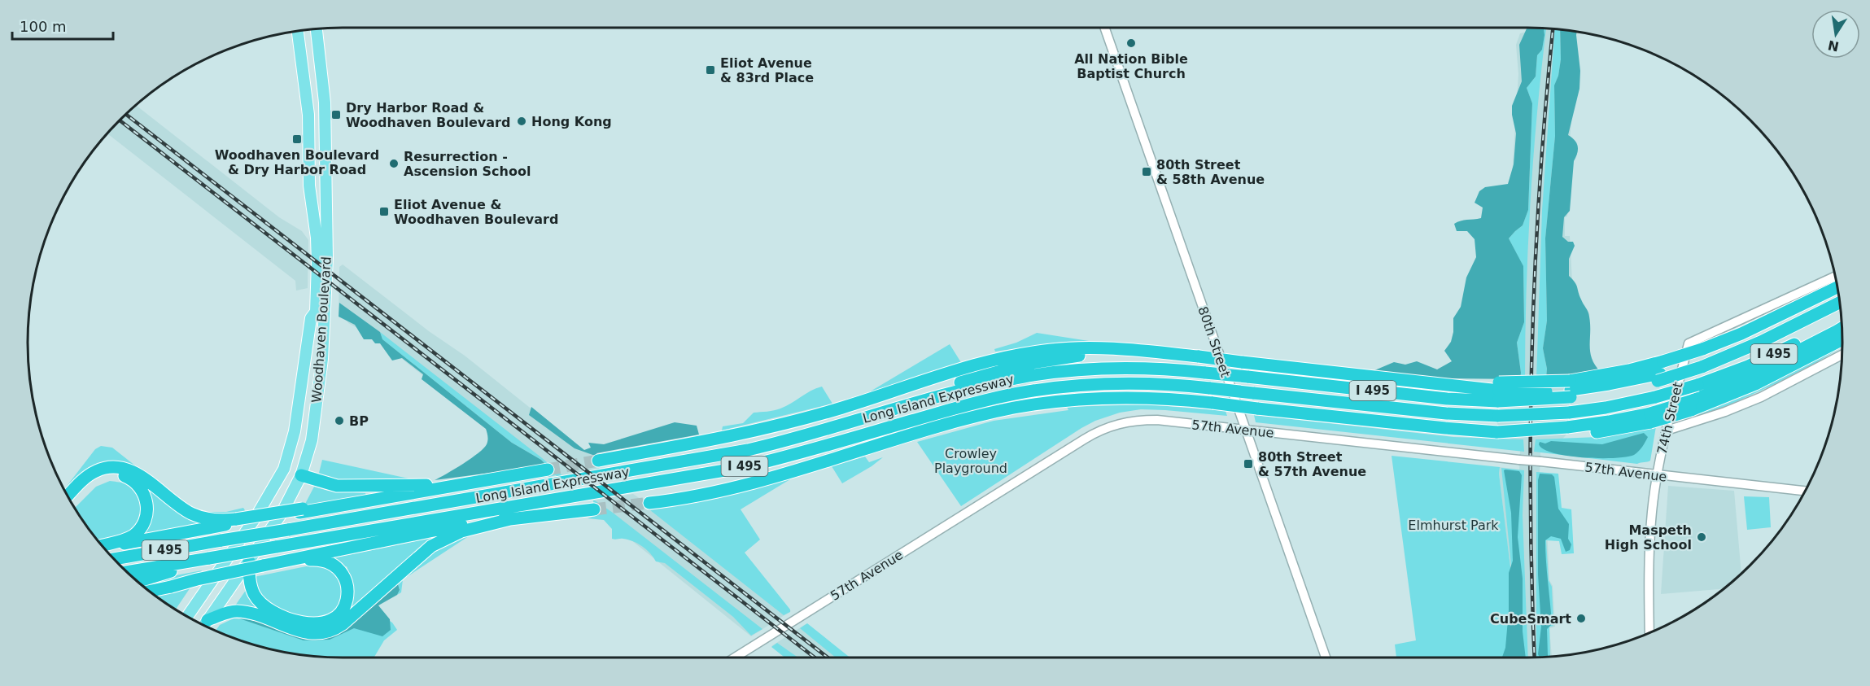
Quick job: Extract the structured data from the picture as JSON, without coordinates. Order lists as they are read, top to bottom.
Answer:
{
  "streets": {
    "highway": ["I 495", "Long Island Expressway"],
    "main road": ["Woodhaven Boulevard"],
    "street": ["80th Street", "74th Street", "57th Avenue"]
  },
  "crossings": [
    ["80th Street", "57th Avenue"],
    ["74th Street", "57th Avenue"]
  ],
  "parks": ["Crowley Playground", "Elmhurst Park"],
  "places": {
    "other": [
      "All Nation Bible Baptist Church",
      "Hong Kong",
      "Resurrection - Ascension School",
      "BP",
      "Maspeth High School",
      "CubeSmart"
    ],
    "transit": [
      "Eliot Avenue & 83rd Place",
      "Dry Harbor Road & Woodhaven Boulevard",
      "Woodhaven Boulevard & Dry Harbor Road",
      "80th Street & 58th Avenue",
      "Eliot Avenue & Woodhaven Boulevard",
      "80th Street & 57th Avenue"
    ]
  },
  "scale_bar": "100 m",
  "north": "bottom"
}
